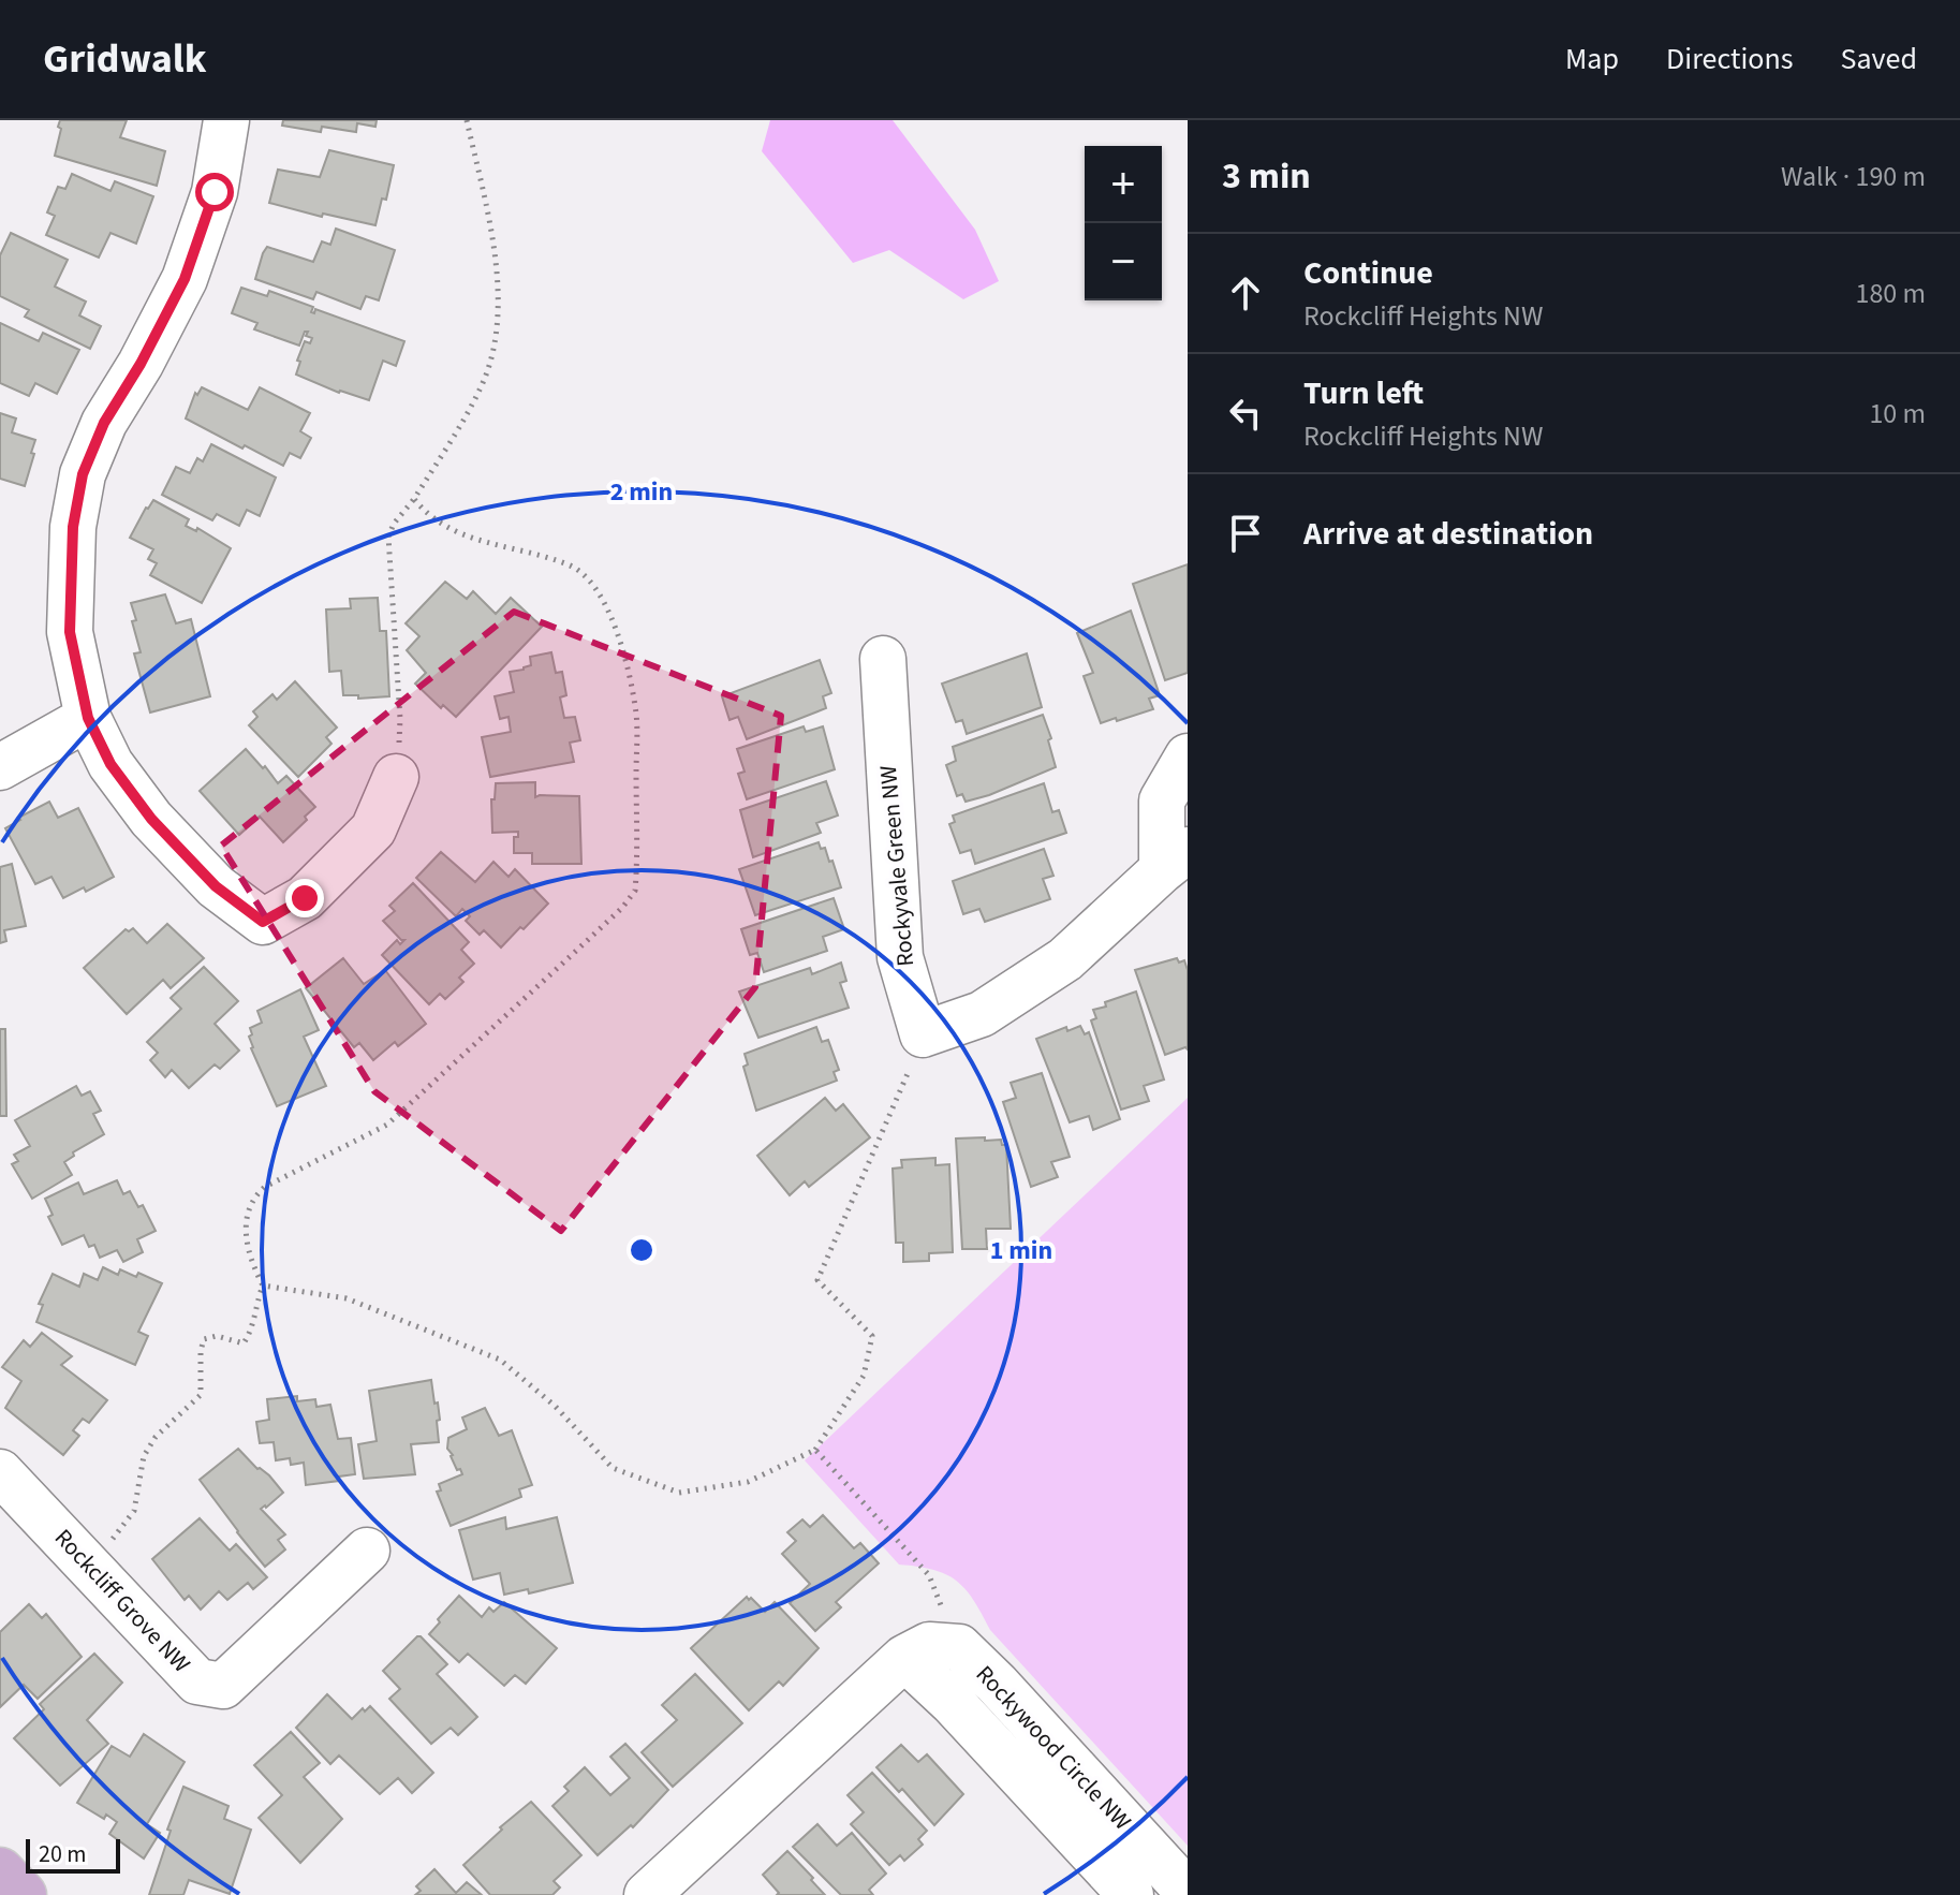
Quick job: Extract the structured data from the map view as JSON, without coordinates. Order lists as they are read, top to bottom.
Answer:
{
  "streets": {
    "street": ["Rockyvale Green NW", "Rockcliff Grove NW", "Rockywood Circle NW"]
  },
  "scale_bar": "20 m",
  "page": {
    "header": "Gridwalk",
    "nav": ["Map", "Directions", "Saved"],
    "heading": ["3 min", "Walk · 190 m"],
    "map_buttons": ["+", "−"],
    "list": [
      ["Continue", "Rockcliff Heights NW", "180 m"],
      ["Turn left", "Rockcliff Heights NW", "10 m"],
      "Arrive at destination"
    ],
    "scale": "20 m"
  },
  "rings": ["2 min", "1 min"]
}
